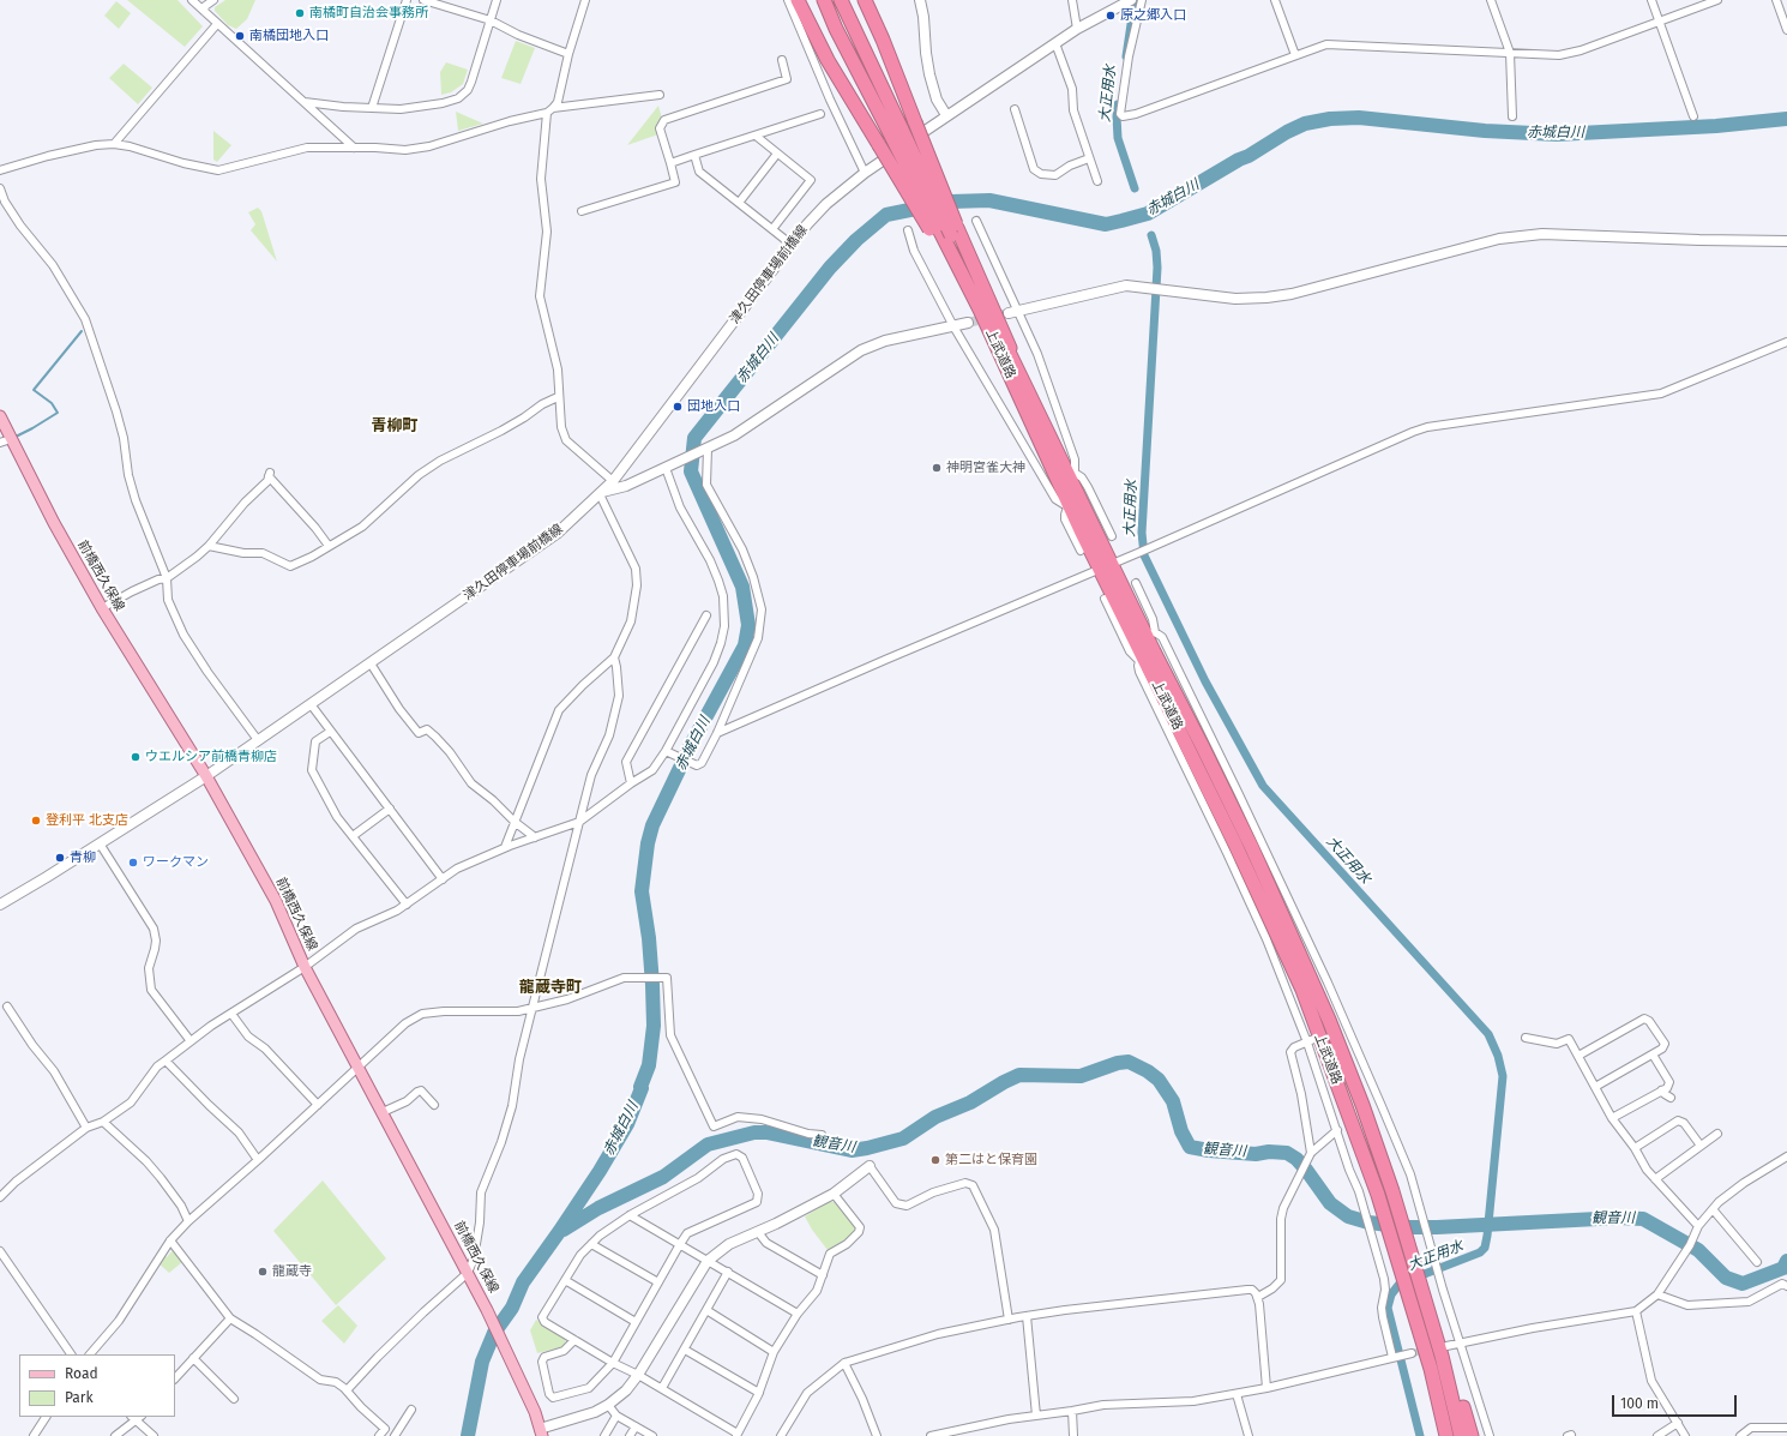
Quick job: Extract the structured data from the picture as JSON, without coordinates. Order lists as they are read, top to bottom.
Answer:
{
  "streets": {
    "highway": ["上武道路"],
    "main road": ["前橋西久保線"],
    "street": ["津久田停車場前橋線"]
  },
  "crossings": [
    ["津久田停車場前橋線", "前橋西久保線"]
  ],
  "districts": ["青柳町", "龍蔵寺町"],
  "water": ["大正用水", "赤城白川", "観音川"],
  "places": [
    "南橘町自治会事務所",
    "原之郷入口",
    "南橘団地入口",
    "団地入口",
    "神明宮雀大神",
    "ウエルシア前橋青柳店",
    "登利平 北支店",
    "青柳",
    "ワークマン",
    "第二はと保育園",
    "龍蔵寺"
  ],
  "legend": ["Road", "Park"],
  "scale_bar": "100 m"
}
